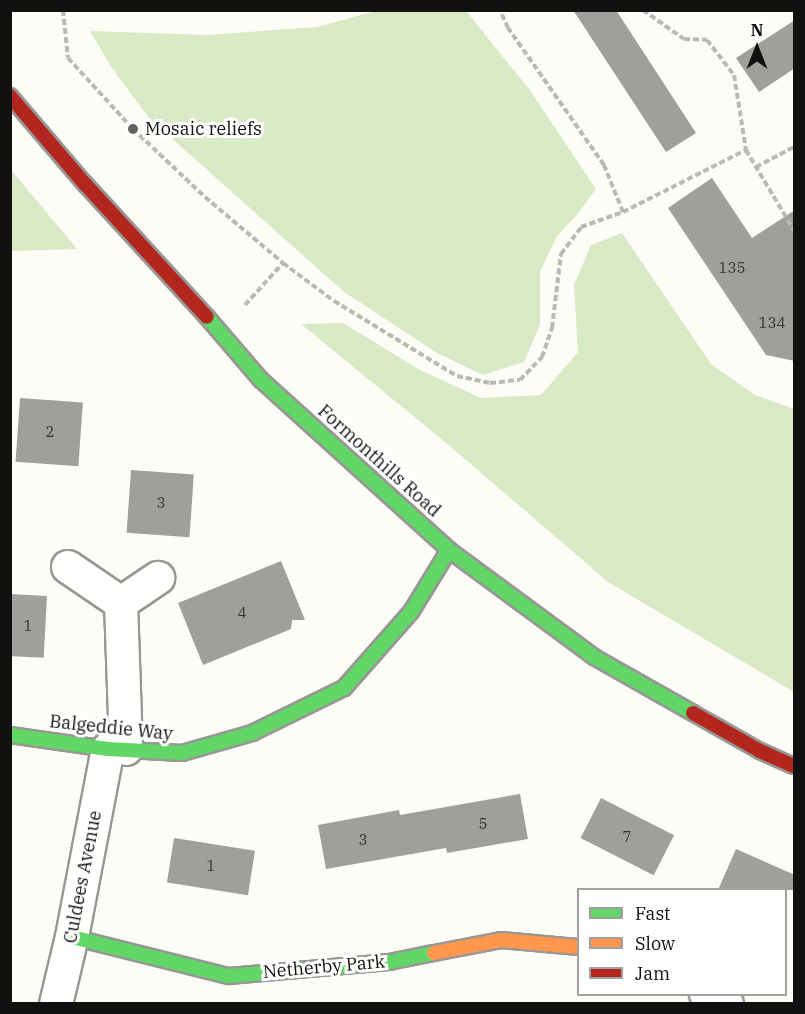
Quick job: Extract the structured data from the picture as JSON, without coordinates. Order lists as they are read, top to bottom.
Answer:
{
  "streets": {
    "street": [
      "Formonthills Road",
      "Balgeddie Way",
      "Culdees Avenue",
      "Netherby Park"
    ]
  },
  "crossings": [
    ["Formonthills Road", "Balgeddie Way"],
    ["Balgeddie Way", "Culdees Avenue"],
    ["Culdees Avenue", "Netherby Park"]
  ],
  "places": ["Mosaic reliefs"],
  "house_numbers": [
    "135",
    "134",
    "2",
    "3",
    "4",
    "1",
    "5",
    "7",
    "3",
    "1"
  ],
  "legend": ["Fast", "Slow", "Jam"],
  "north": "top"
}
